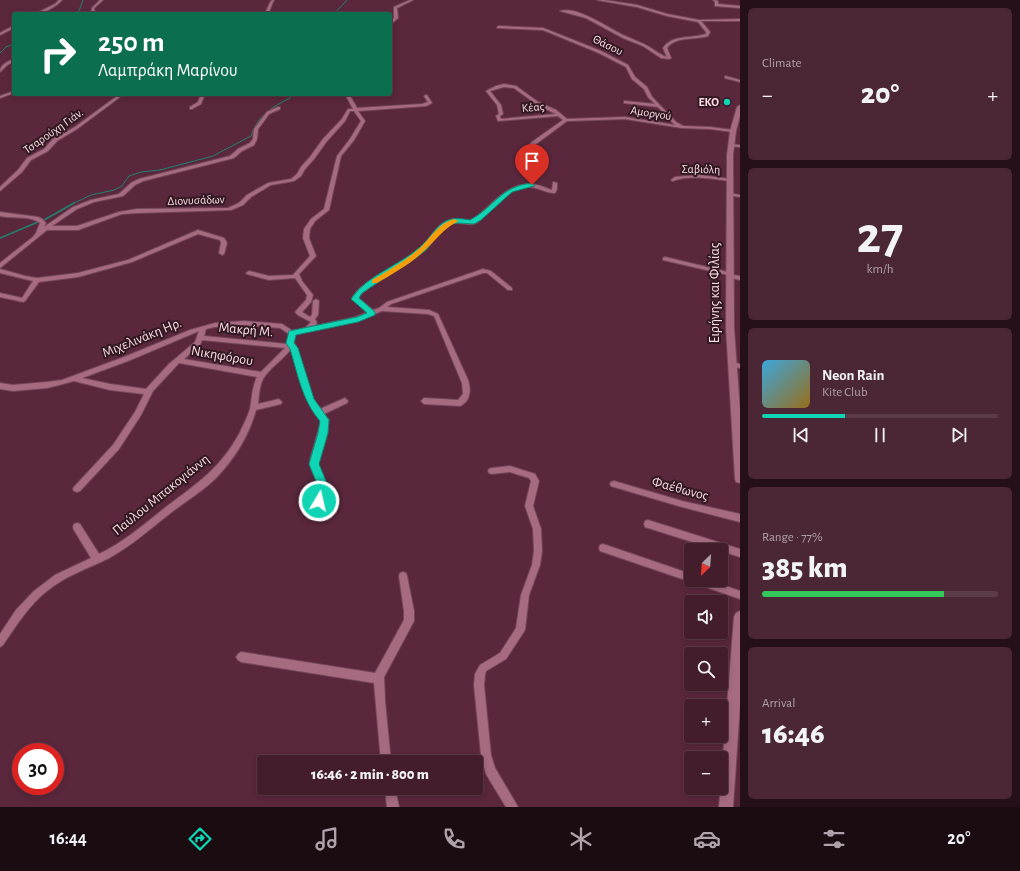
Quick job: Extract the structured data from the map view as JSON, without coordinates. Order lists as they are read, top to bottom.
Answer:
{
  "streets": {
    "street": [
      "Θάσου",
      "Κέας",
      "Αμοργού",
      "Τσαρούχη Γιάν.",
      "Σαβιόλη",
      "Διονυσάδων",
      "Ειρήνης και Φιλίας",
      "Μακρή Μ.",
      "Μιχελινάκη Ηρ.",
      "Νικηφόρου",
      "Φαέθωνος",
      "Παύλου Μπακογιάννη"
    ]
  },
  "crossings": [
    ["Θάσου", "Αμοργού"],
    ["Κέας", "Αμοργού"],
    ["Αμοργού", "Ειρήνης και Φιλίας"],
    ["Σαβιόλη", "Ειρήνης και Φιλίας"],
    ["Μακρή Μ.", "Παύλου Μπακογιάννη"],
    ["Μιχελινάκη Ηρ.", "Παύλου Μπακογιάννη"],
    ["Νικηφόρου", "Παύλου Μπακογιάννη"]
  ],
  "places": ["EKO"],
  "north": "bottom left",
  "page": {
    "tile": [
      "Climate",
      ["27", "km/h"],
      ["Range · 77%", "385 km"],
      ["Arrival", "16:46"]
    ],
    "turn": ["250 m", "Λαμπράκη Μαρίνου"],
    "heat": ["−", "20°", "+"],
    "song": ["Neon Rain", "Kite Club"],
    "map_buttons": ["+", "−"],
    "limit": "30",
    "trip": "16:46 · 2 min · 800 m",
    "tabs": ["16:44", "20°"]
  }
}
